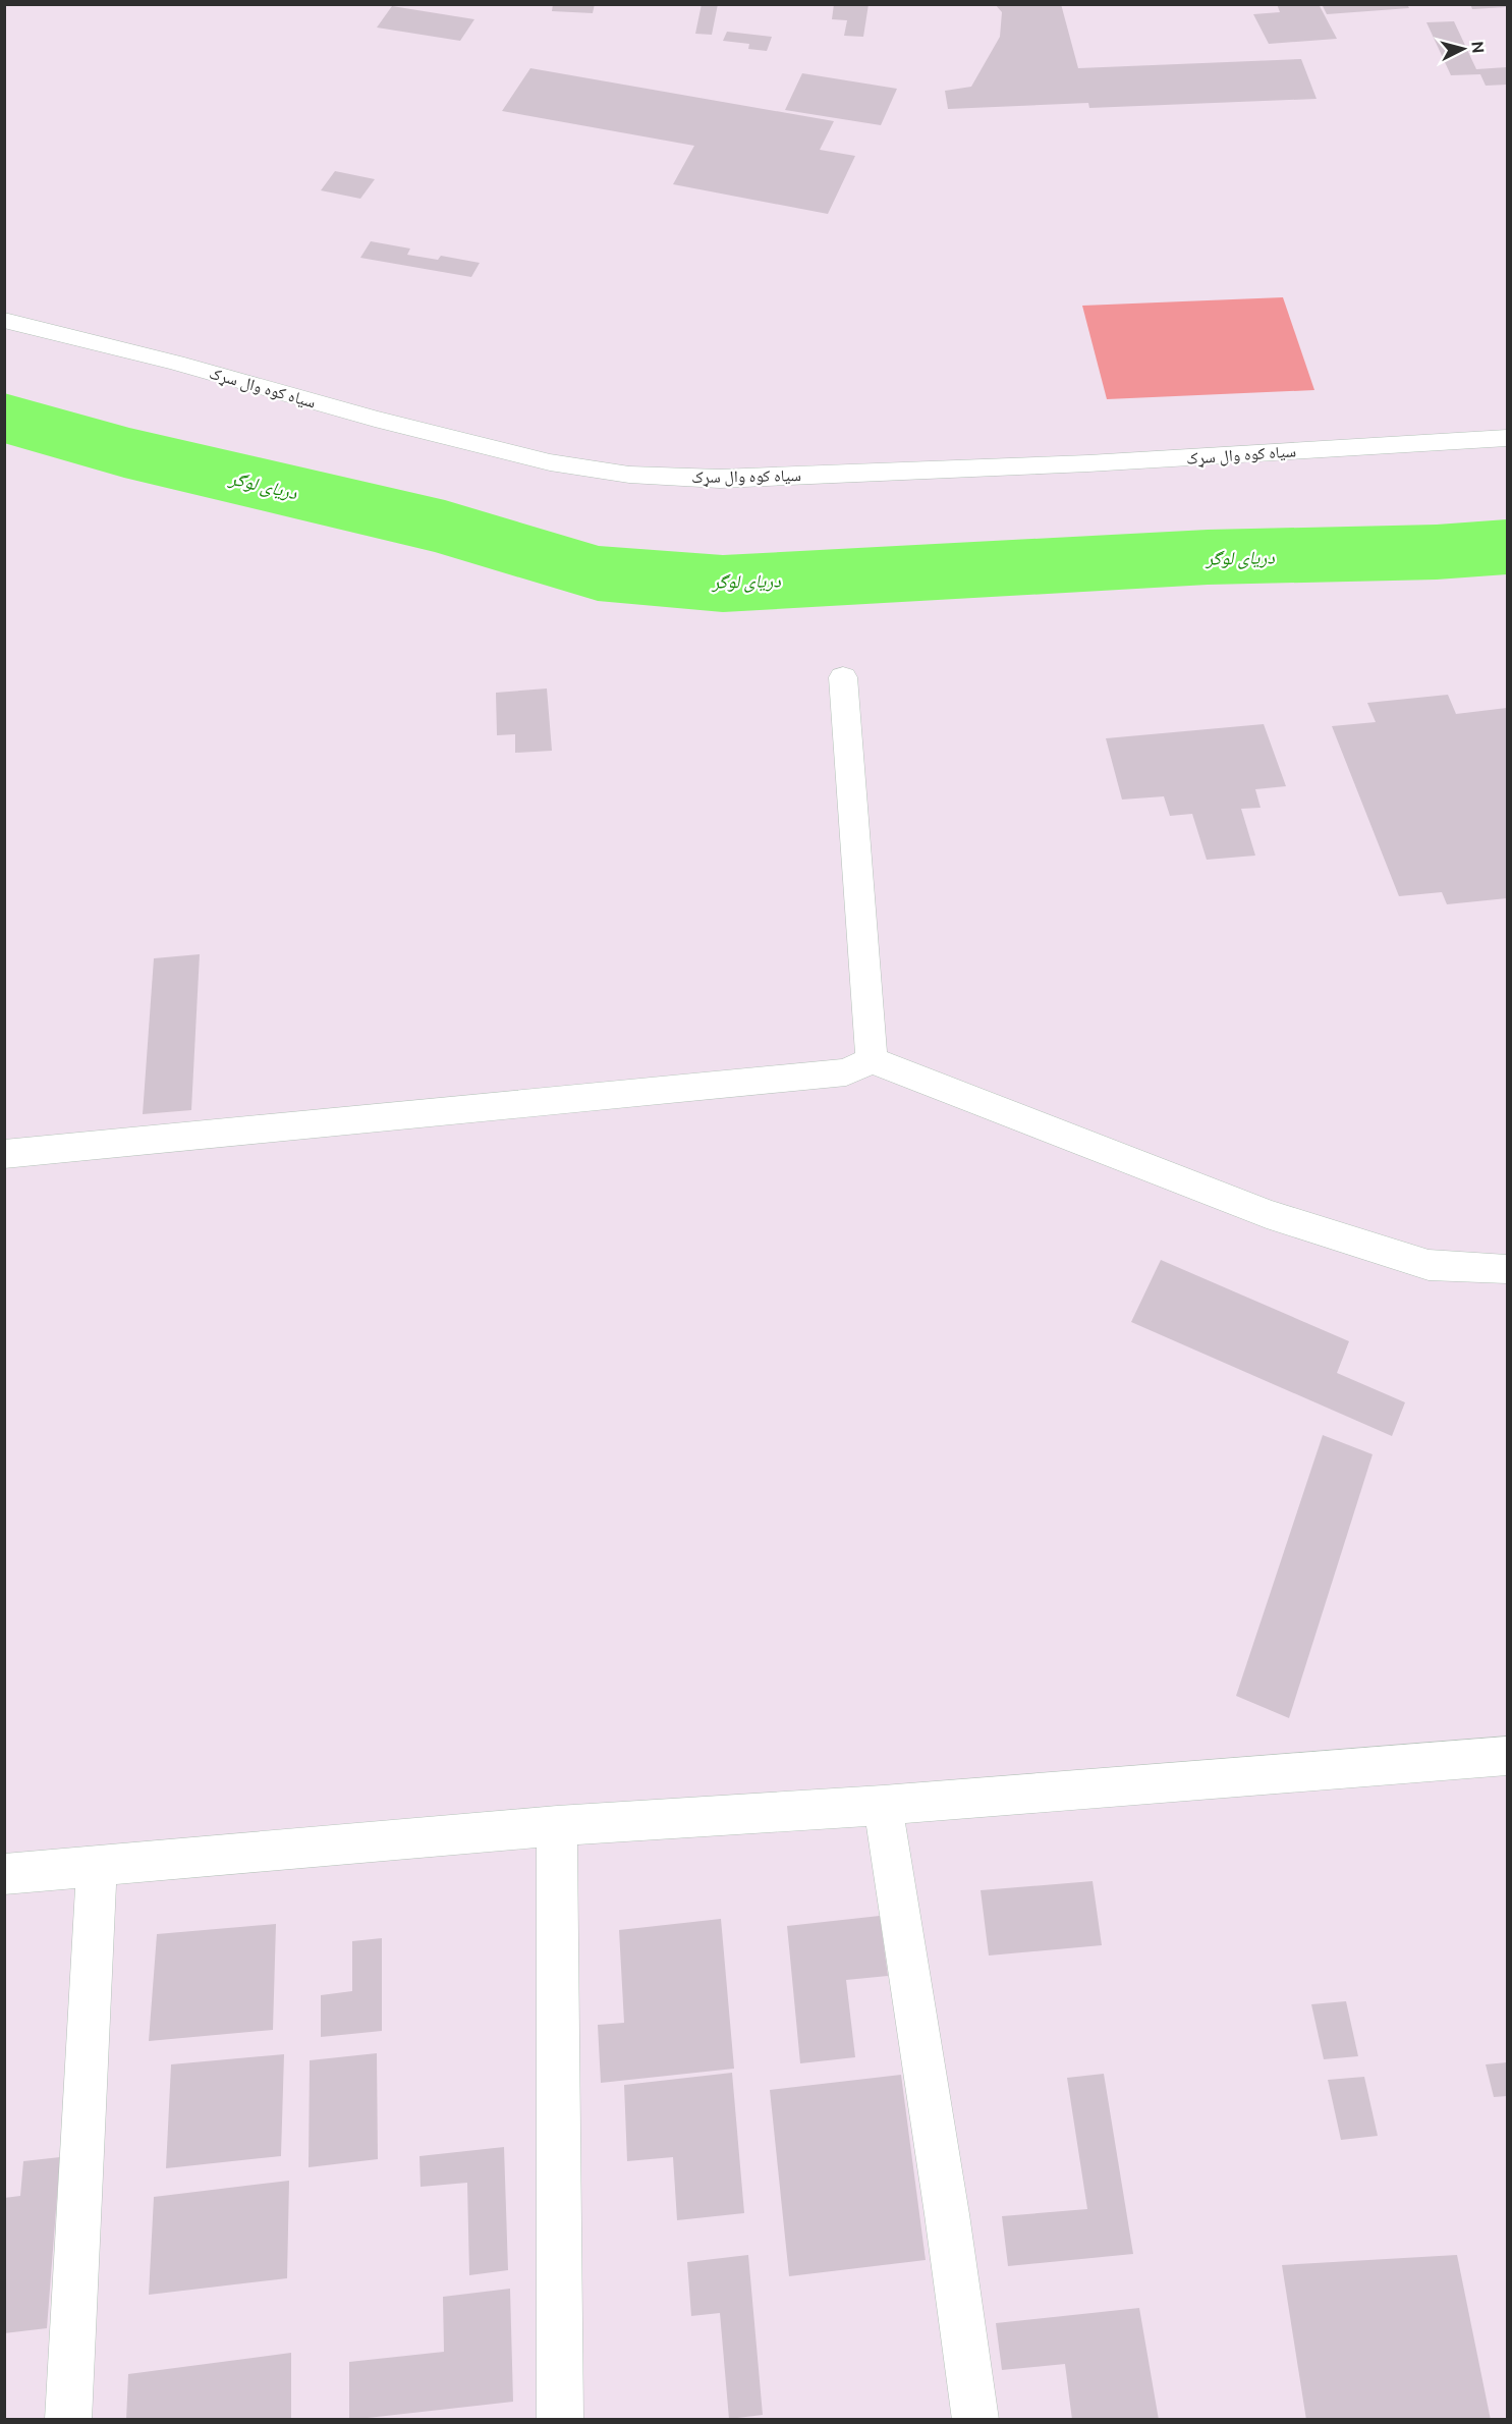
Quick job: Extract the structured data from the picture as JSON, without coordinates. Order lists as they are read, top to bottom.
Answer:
{
  "streets": {
    "street": ["سیاه کوه وال سړک"]
  },
  "water": ["دریای لوگر"],
  "north": "right"
}
